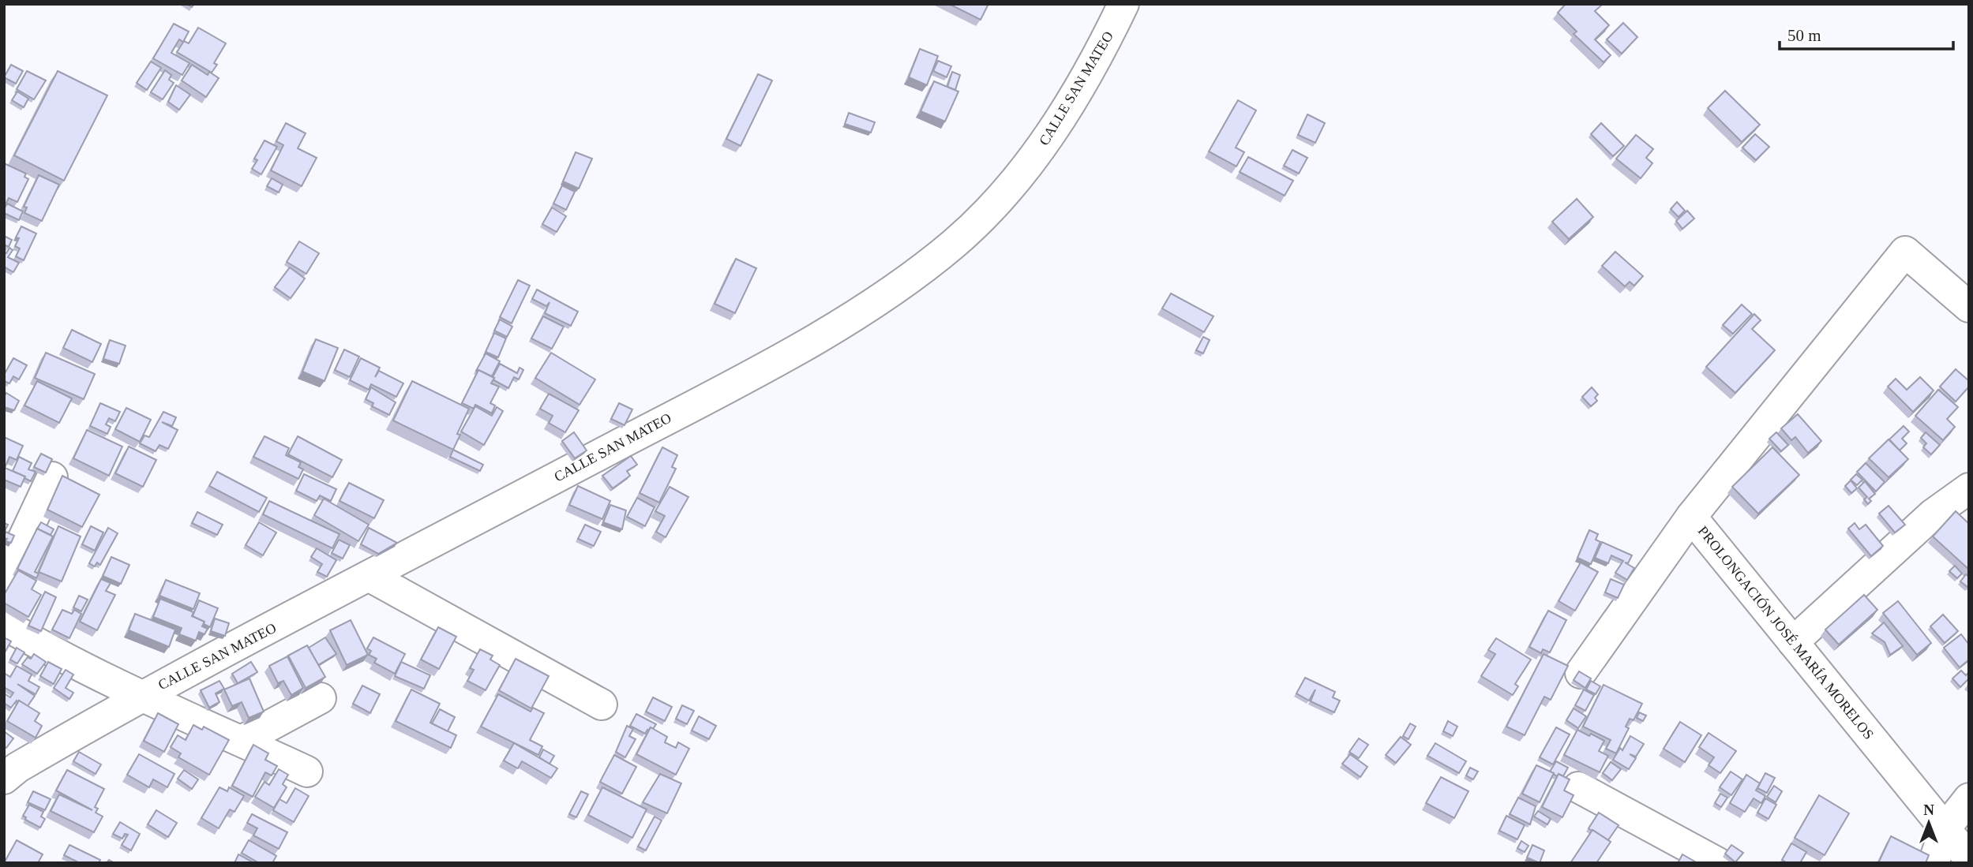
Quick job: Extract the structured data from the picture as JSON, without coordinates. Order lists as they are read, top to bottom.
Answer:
{
  "streets": {
    "street": ["CALLE SAN MATEO", "PROLONGACIÓN JOSÉ MARÍA MORELOS"]
  },
  "scale_bar": "50 m",
  "north": "top"
}
